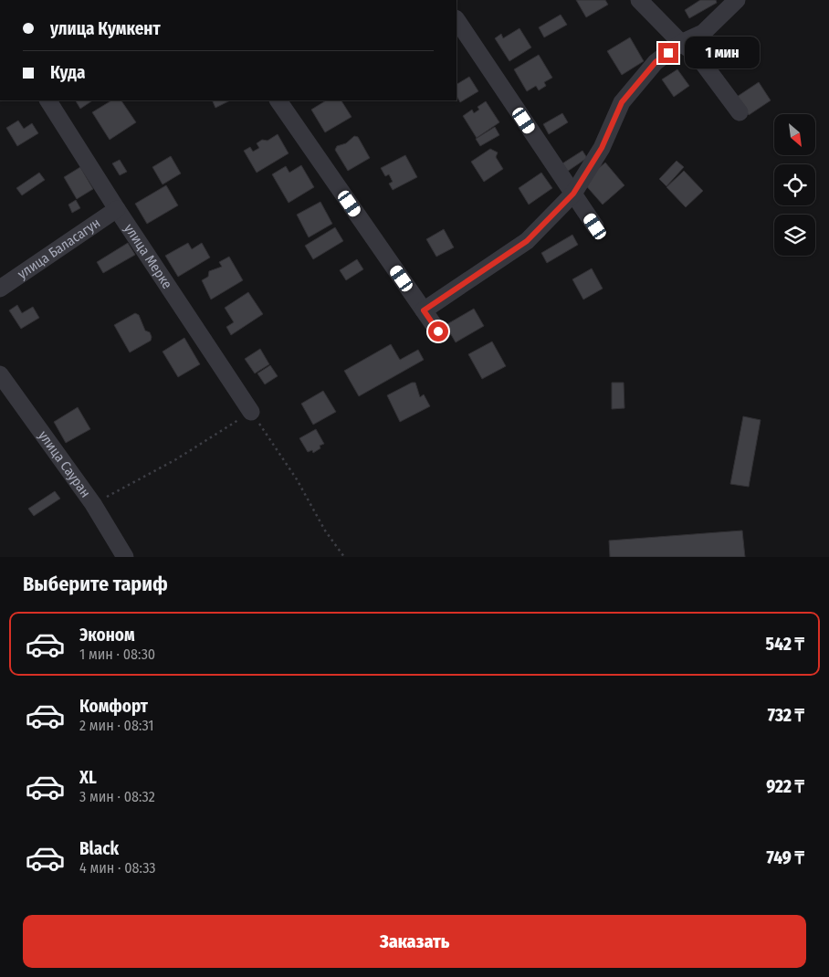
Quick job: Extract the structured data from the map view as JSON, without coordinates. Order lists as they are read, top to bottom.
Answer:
{
  "streets": {
    "street": ["улица Баласагун", "улица Мерке", "улица Сауран"]
  },
  "crossings": [
    ["улица Баласагун", "улица Мерке"]
  ],
  "north": "bottom right",
  "page": {
    "banner": ["улица Кумкент", "Куда"],
    "bubble": "1 мин",
    "heading": "Выберите тариф",
    "list": [
      {
        "name": "Эконом",
        "note": "1 мин · 08:30",
        "value": "542 ₸"
      },
      {
        "name": "Комфорт",
        "note": "2 мин · 08:31",
        "value": "732 ₸"
      },
      {
        "name": "XL",
        "note": "3 мин · 08:32",
        "value": "922 ₸"
      },
      {
        "name": "Black",
        "note": "4 мин · 08:33",
        "value": "749 ₸"
      }
    ],
    "buttons": "Заказать"
  }
}
